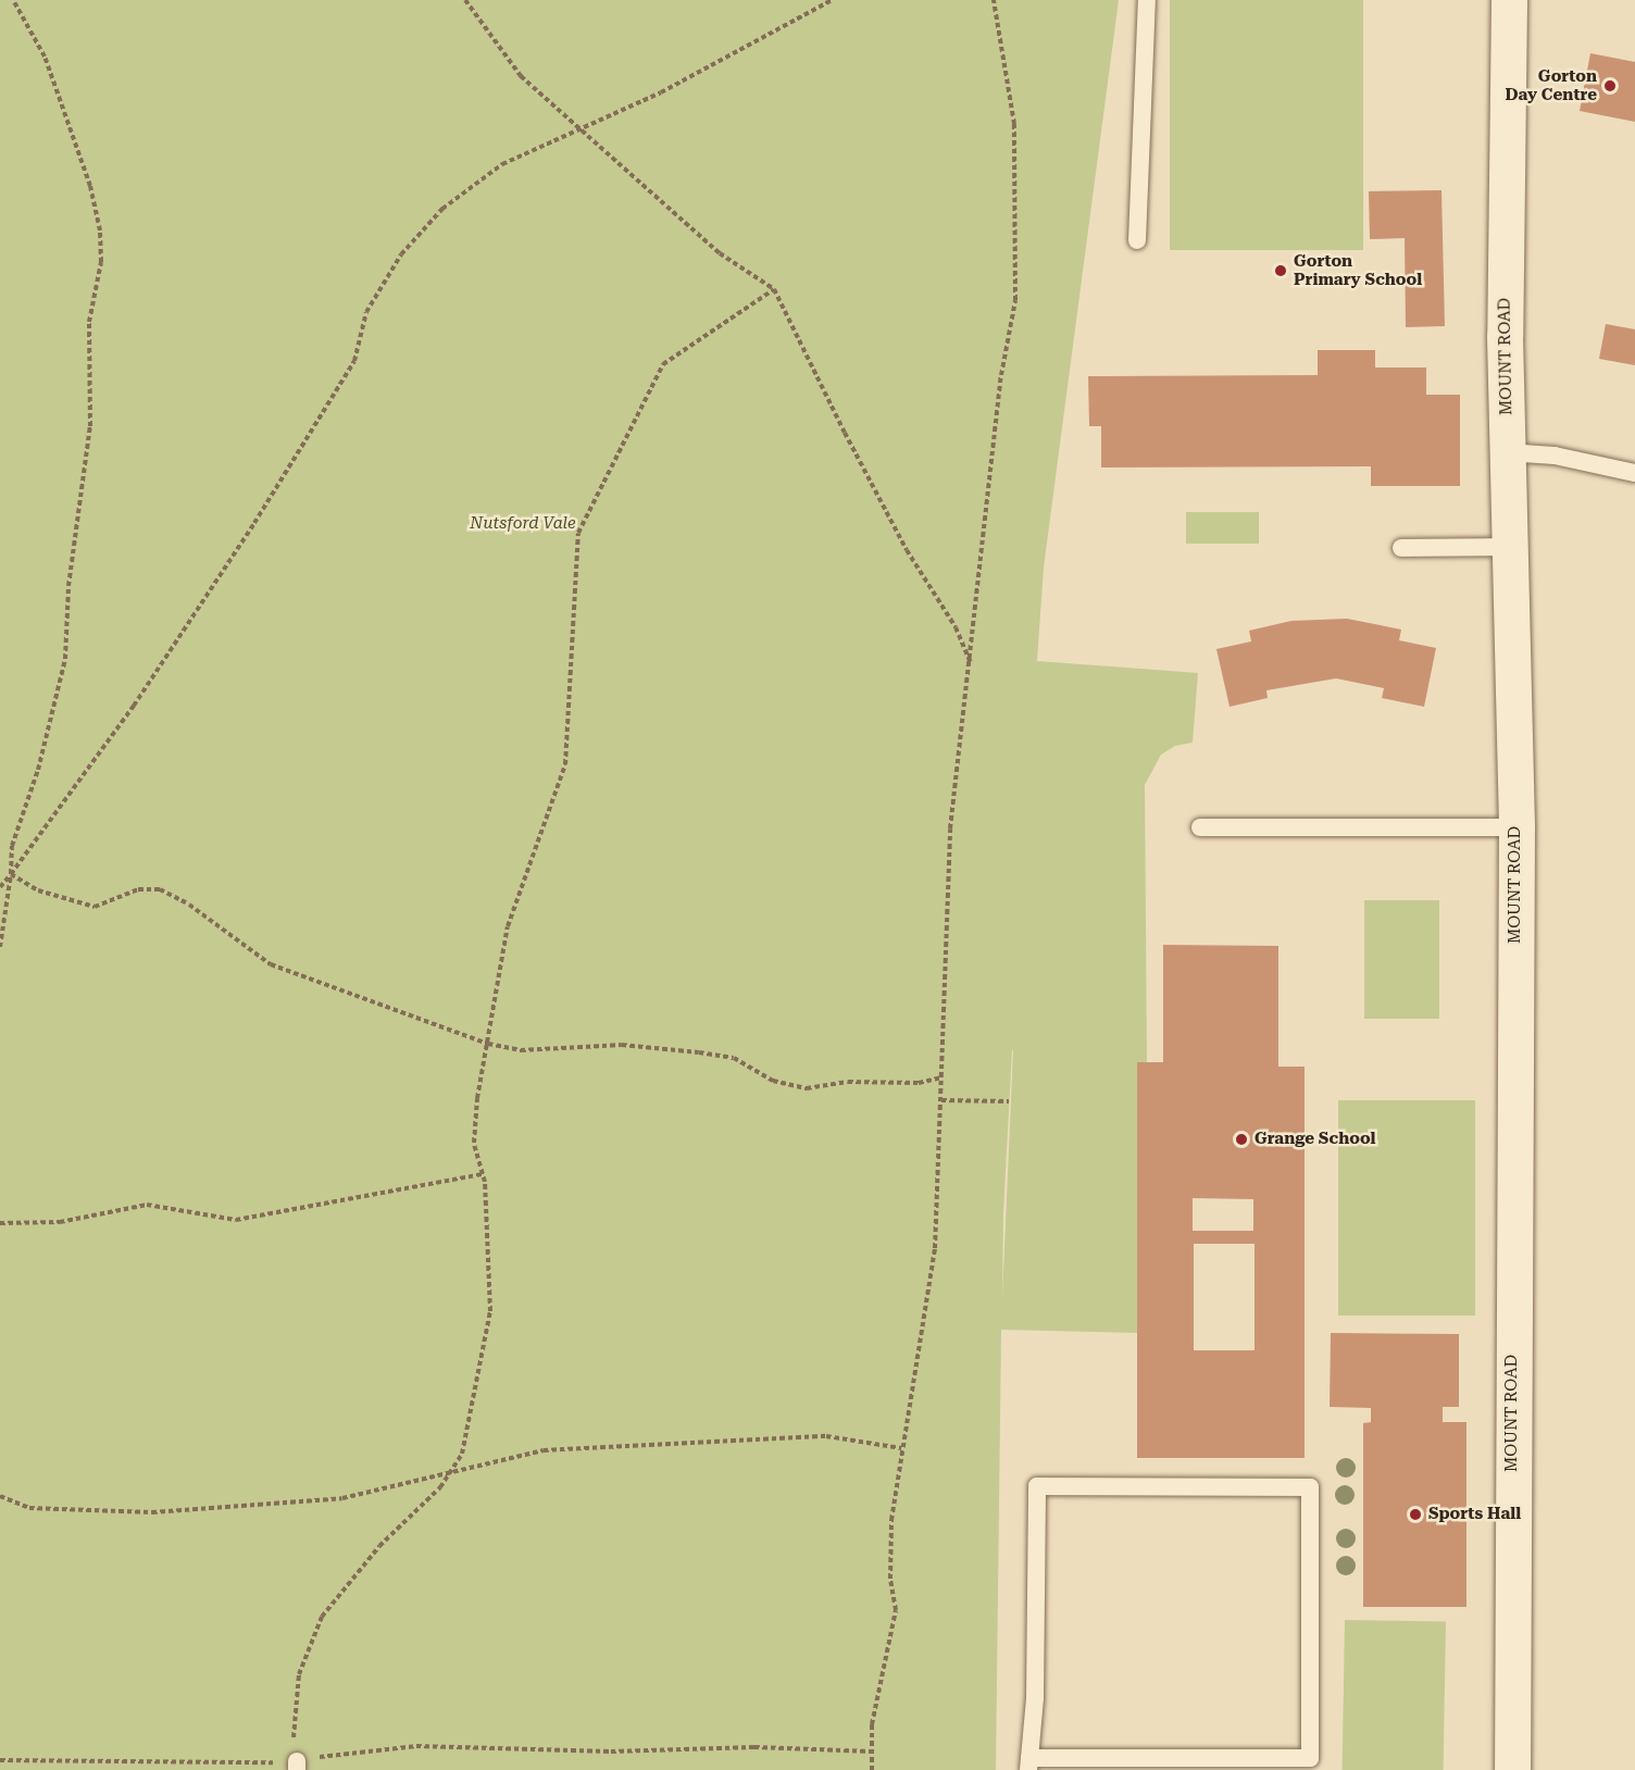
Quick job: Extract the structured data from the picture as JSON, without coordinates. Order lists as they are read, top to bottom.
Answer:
{
  "streets": {
    "main road": ["MOUNT ROAD"]
  },
  "parks": ["Nutsford Vale"],
  "places": [
    "Gorton Day Centre",
    "Gorton Primary School",
    "Grange School",
    "Sports Hall"
  ]
}
